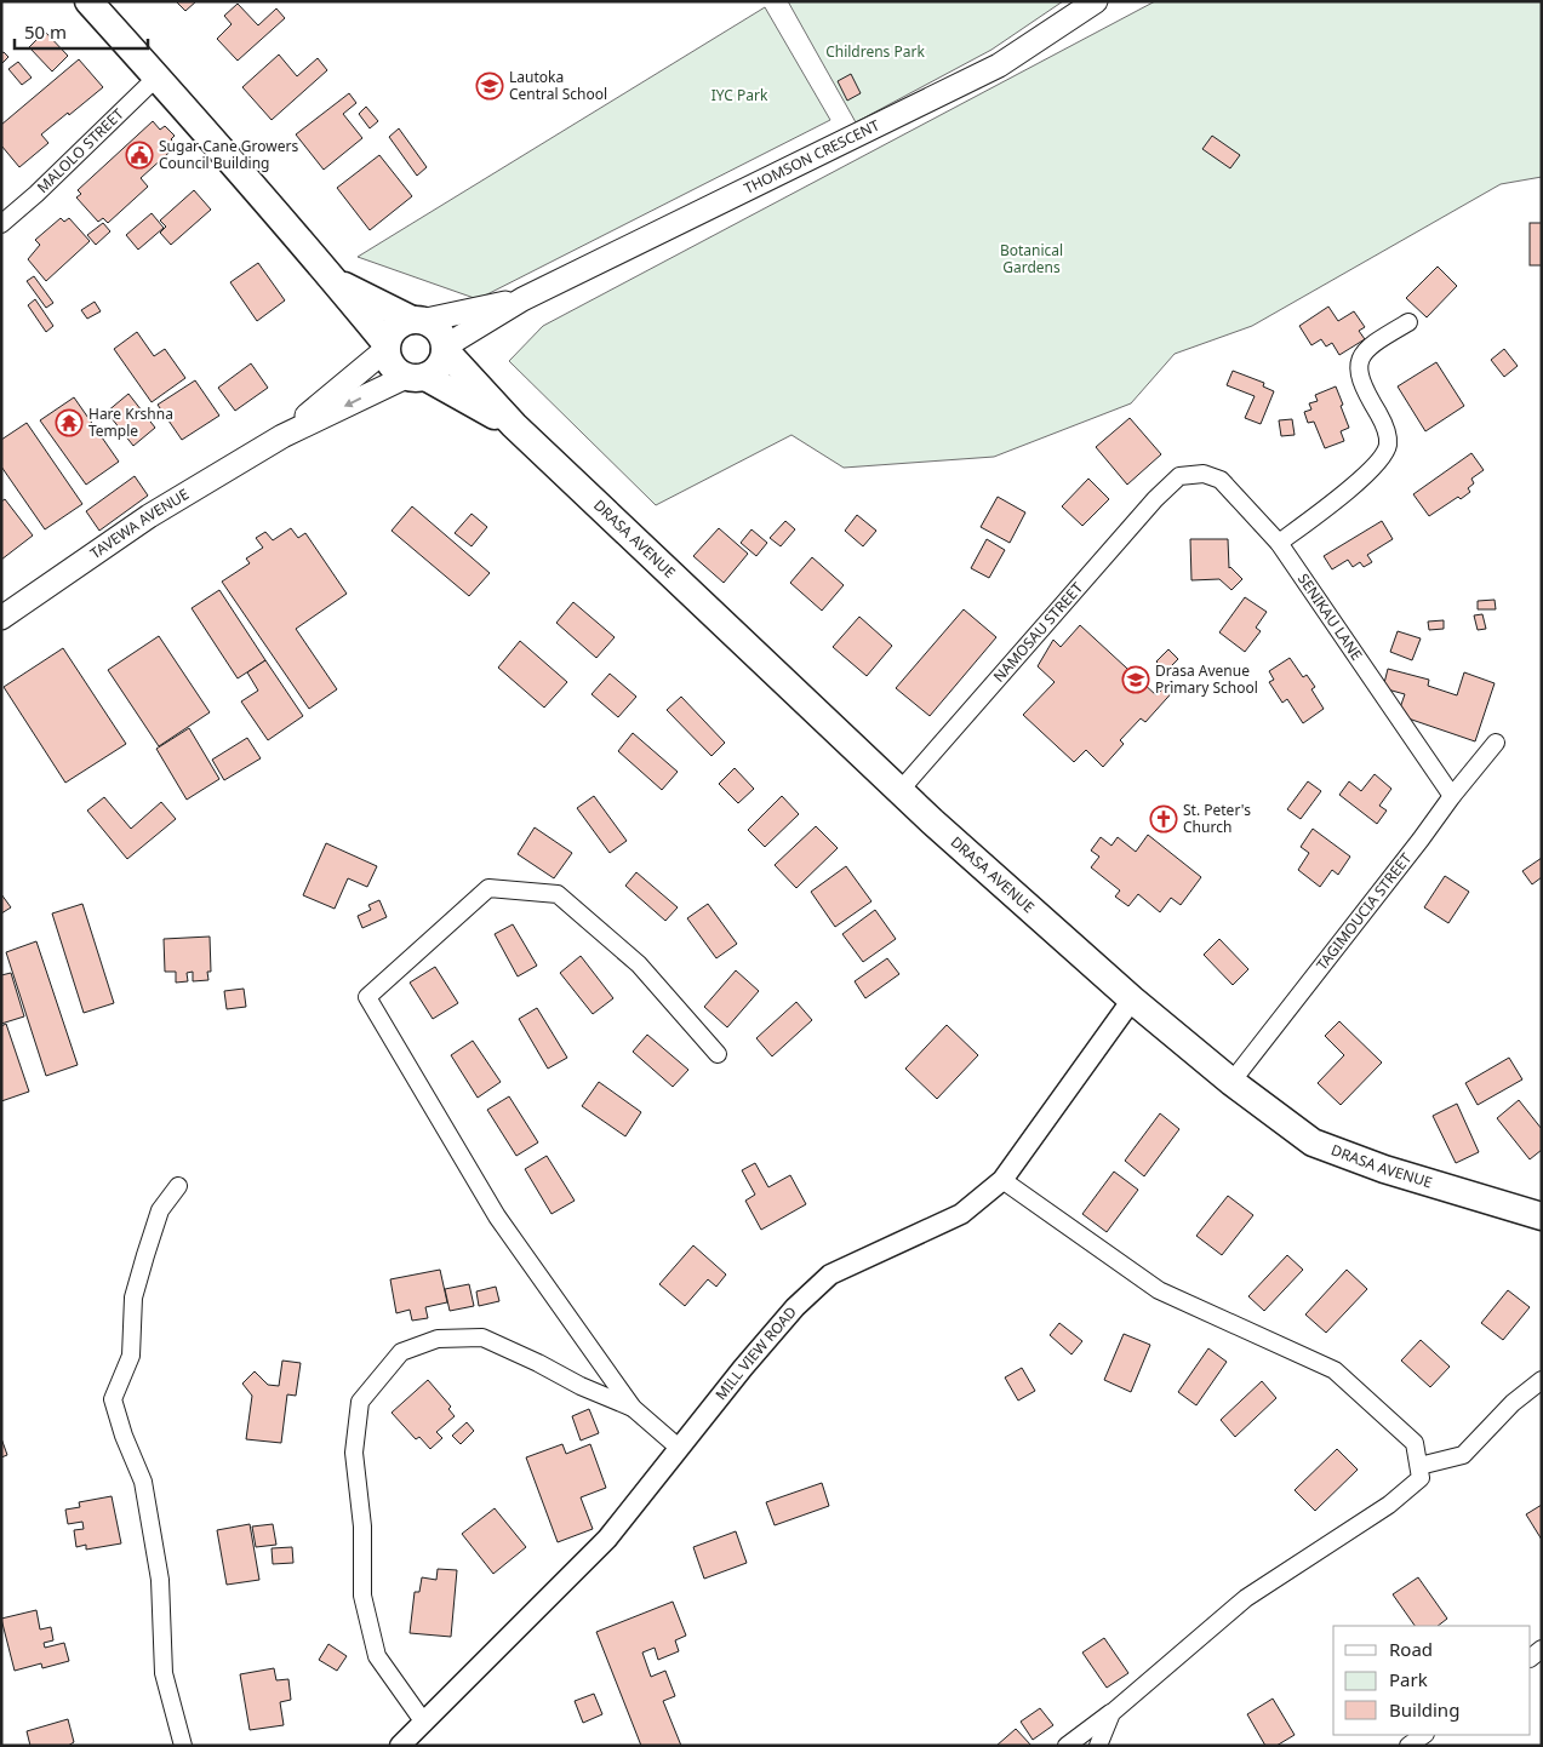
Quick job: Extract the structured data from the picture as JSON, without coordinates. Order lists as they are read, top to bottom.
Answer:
{
  "streets": {
    "highway": ["DRASA AVENUE"],
    "main road": ["THOMSON CRESCENT", "TAVEWA AVENUE"],
    "street": [
      "MALOLO STREET",
      "SENIKAU LANE",
      "NAMOSAU STREET",
      "TAGIMOUCIA STREET",
      "MILL VIEW ROAD"
    ]
  },
  "crossings": [
    ["THOMSON CRESCENT", "TAVEWA AVENUE"],
    ["THOMSON CRESCENT", "DRASA AVENUE"],
    ["TAVEWA AVENUE", "DRASA AVENUE"],
    ["DRASA AVENUE", "NAMOSAU STREET"],
    ["DRASA AVENUE", "TAGIMOUCIA STREET"],
    ["DRASA AVENUE", "MILL VIEW ROAD"],
    ["SENIKAU LANE", "NAMOSAU STREET"],
    ["SENIKAU LANE", "TAGIMOUCIA STREET"]
  ],
  "parks": ["Childrens Park", "IYC Park", "Botanical Gardens"],
  "places": {
    "school or university": ["Lautoka Central School", "Drasa Avenue Primary School"],
    "public building": ["Sugar Cane Growers Council Building"],
    "temple": ["Hare Krshna Temple"],
    "church": ["St. Peter's Church"]
  },
  "legend": ["Road", "Park", "Building"],
  "scale_bar": "50 m"
}
